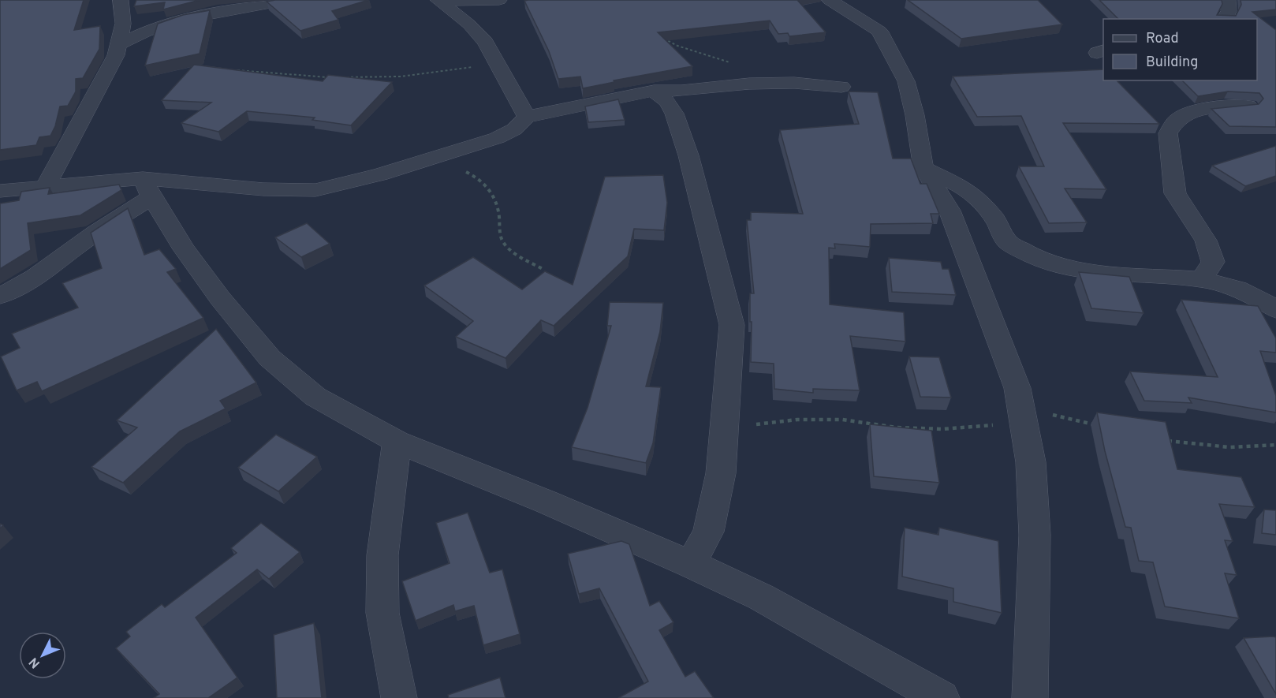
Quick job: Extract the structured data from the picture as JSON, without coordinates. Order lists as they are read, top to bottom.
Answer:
{
  "legend": ["Road", "Building"],
  "north": "bottom left"
}
